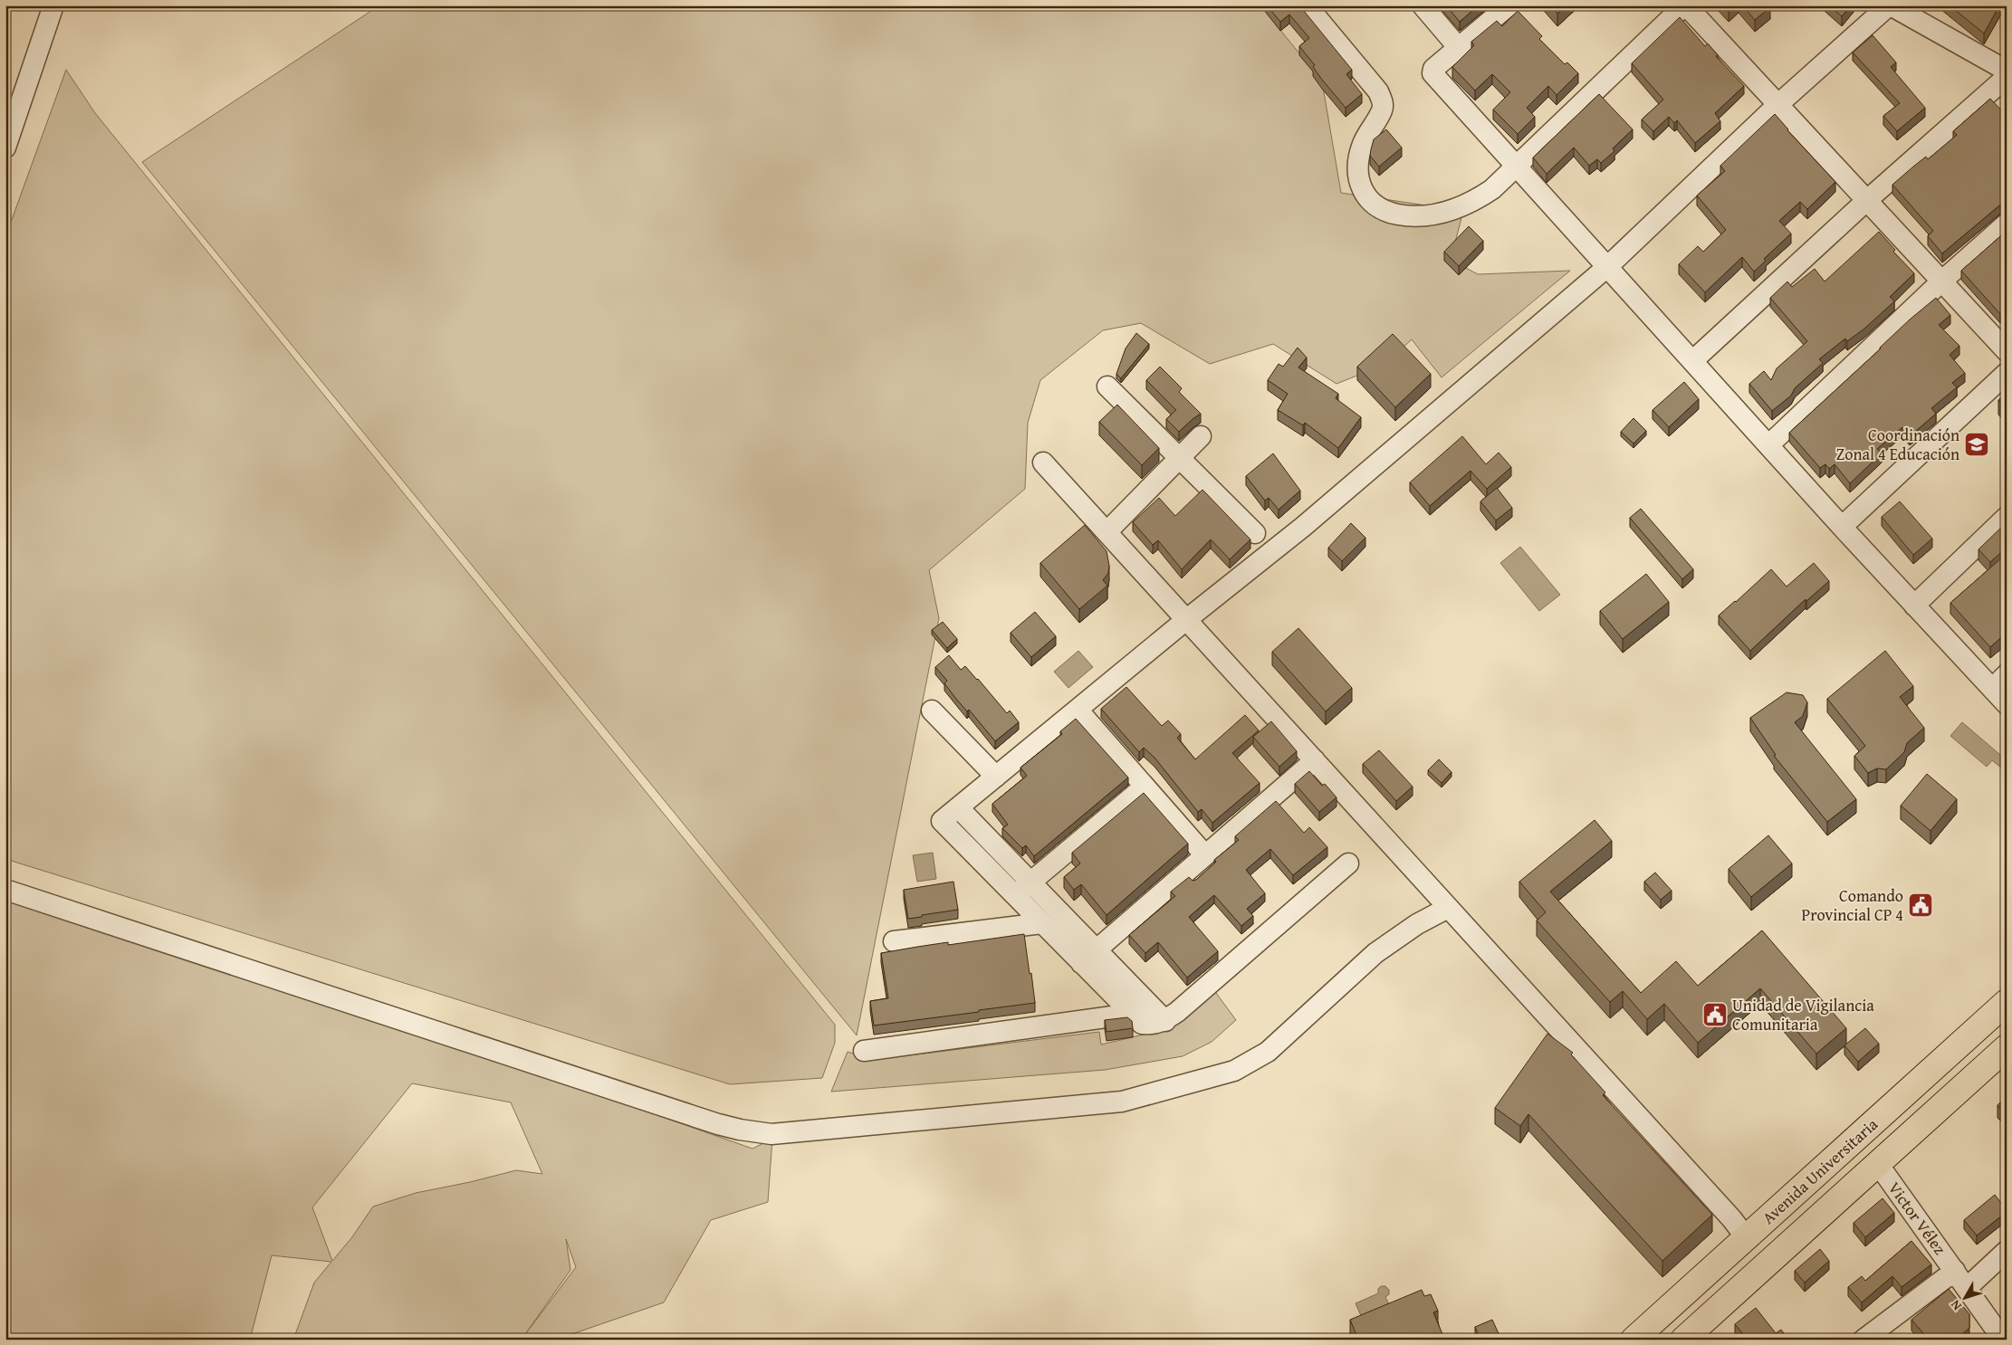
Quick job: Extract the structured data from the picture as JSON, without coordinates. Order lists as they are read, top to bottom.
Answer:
{
  "streets": {
    "main road": ["Avenida Universitaria"],
    "street": ["Victor Vélez"]
  },
  "crossings": [
    ["Avenida Universitaria", "Victor Vélez"]
  ],
  "places": {
    "school or university": ["Coordinación Zonal 4 Educación"],
    "public building": ["Comando Provincial CP 4", "Unidad de Vigilancia Comunitaria"]
  },
  "north": "bottom left"
}
